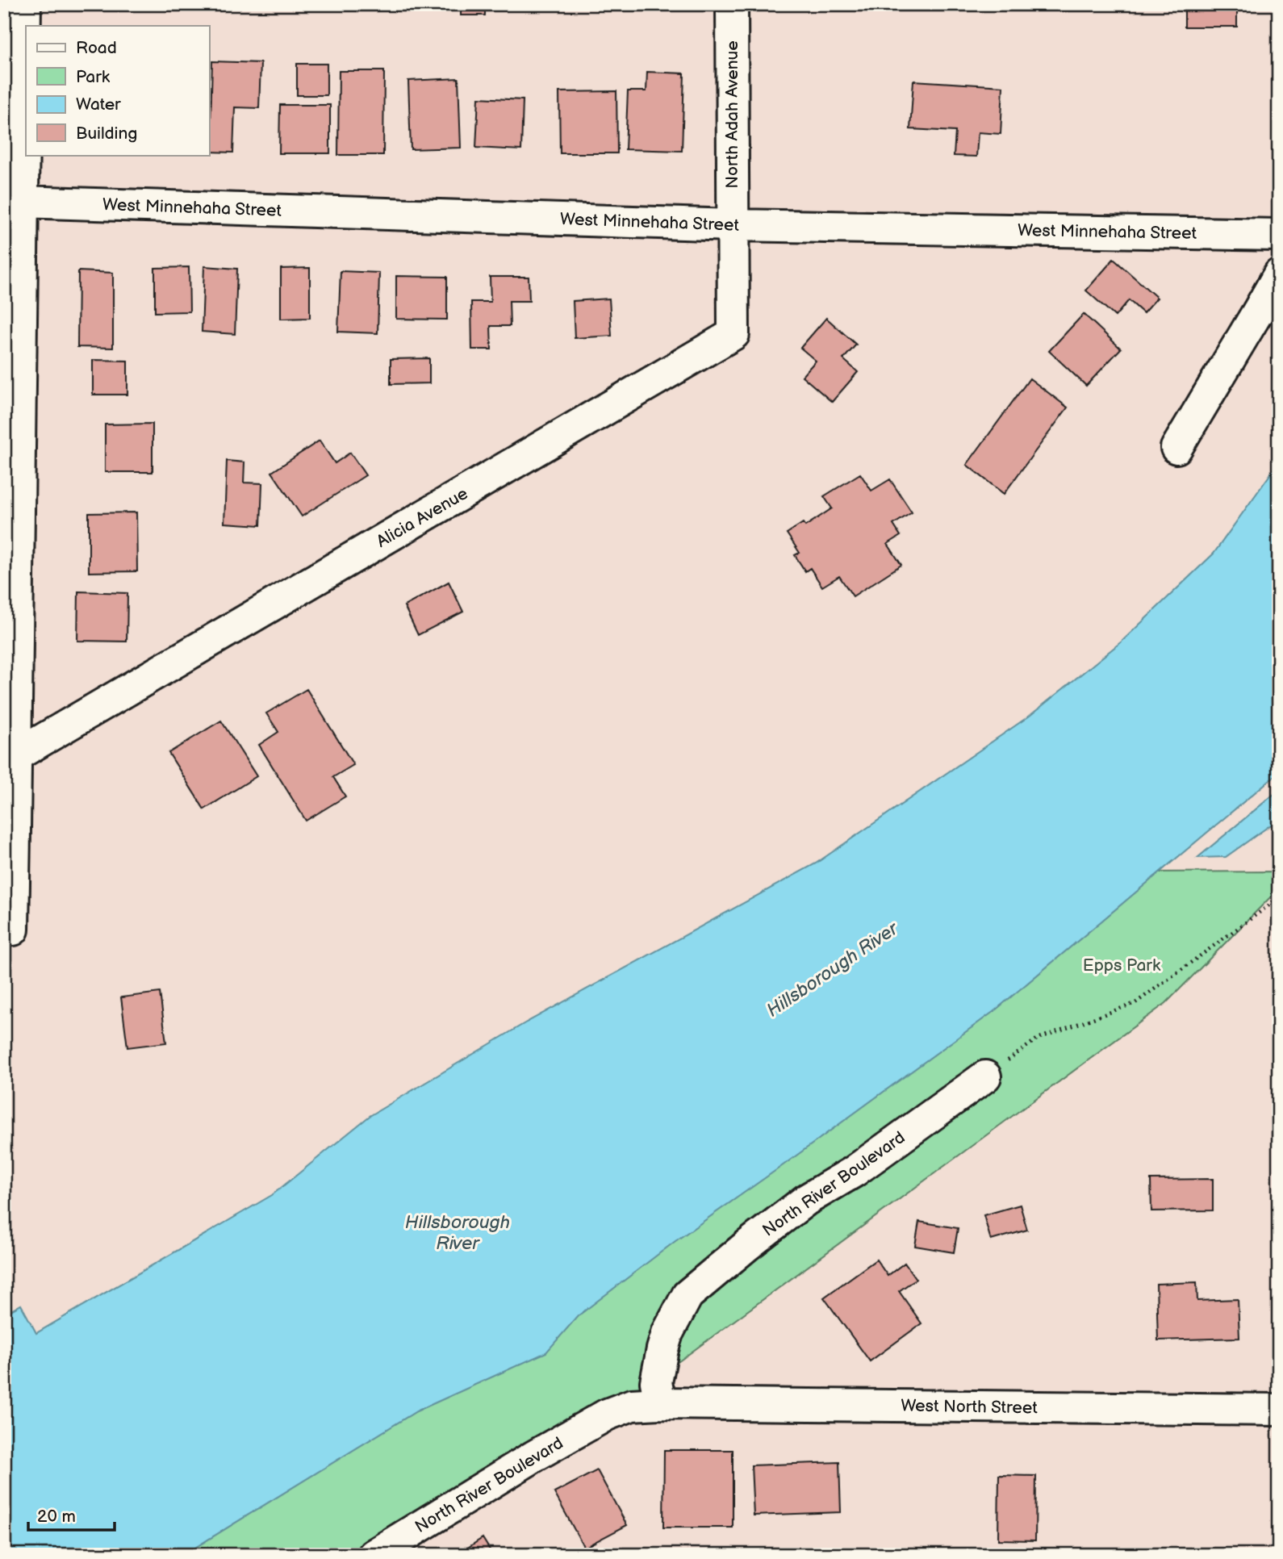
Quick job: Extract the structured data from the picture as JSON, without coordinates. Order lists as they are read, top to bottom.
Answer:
{
  "streets": {
    "street": [
      "North Adah Avenue",
      "West Minnehaha Street",
      "Alicia Avenue",
      "North River Boulevard",
      "West North Street"
    ]
  },
  "crossings": [
    ["North Adah Avenue", "West Minnehaha Street"],
    ["North Adah Avenue", "Alicia Avenue"],
    ["West Minnehaha Street", "Alicia Avenue"],
    ["North River Boulevard", "West North Street"]
  ],
  "water": ["Hillsborough River"],
  "parks": ["Epps Park"],
  "legend": [
    "Road",
    "Park",
    "Water",
    "Building"
  ],
  "scale_bar": "20 m"
}
